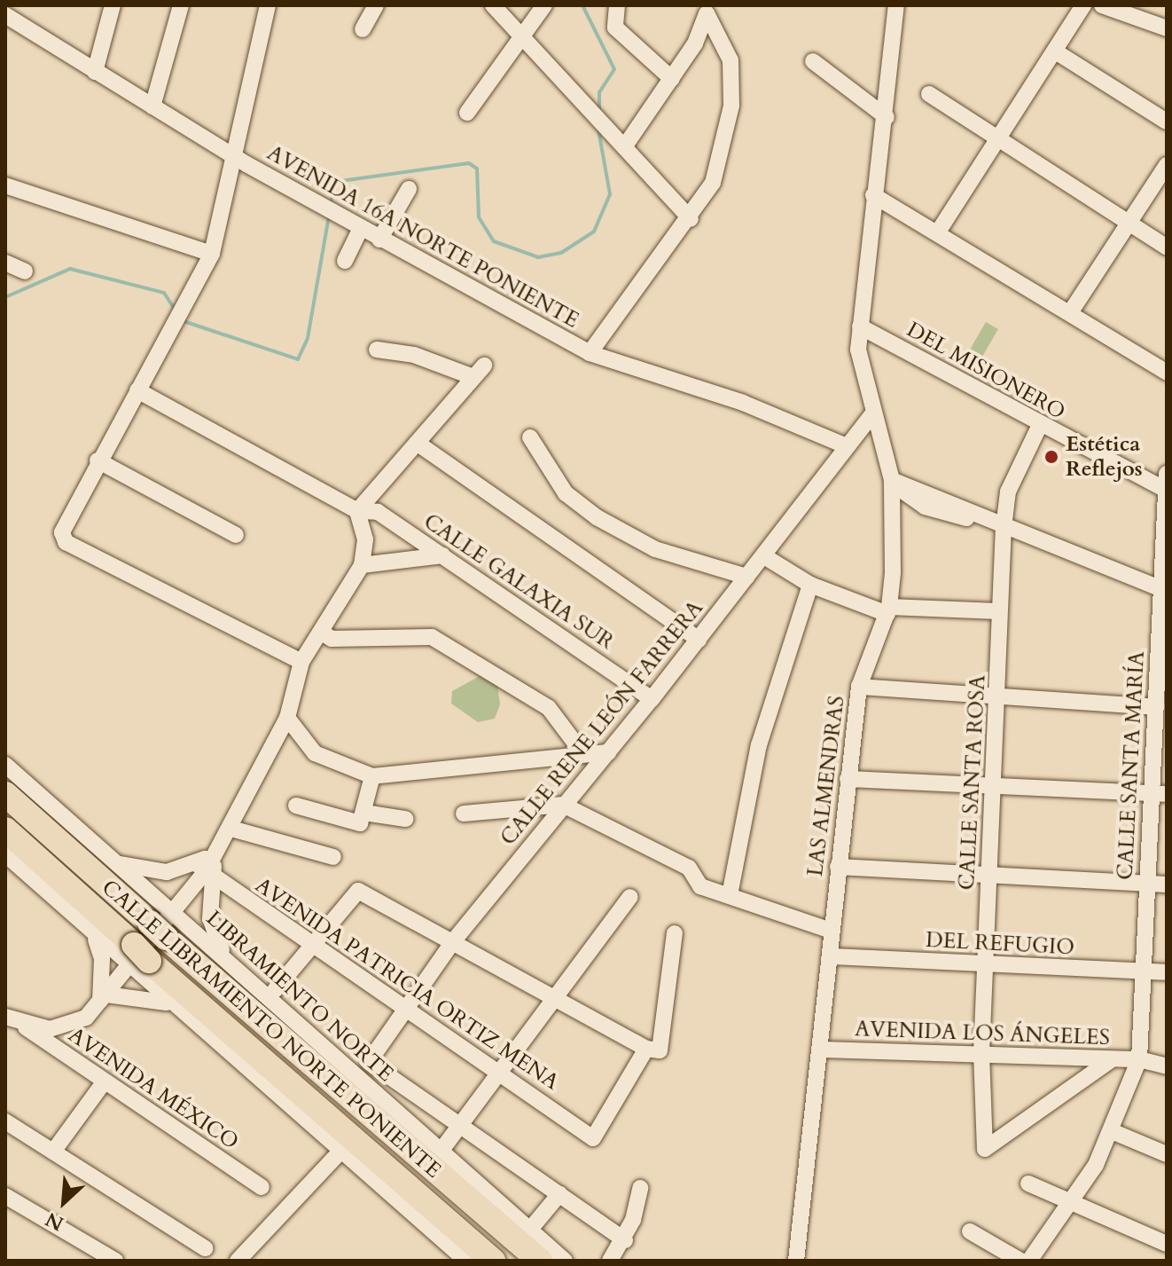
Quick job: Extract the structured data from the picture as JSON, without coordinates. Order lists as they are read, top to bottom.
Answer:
{
  "streets": {
    "highway": ["CALLE LIBRAMIENTO NORTE PONIENTE"],
    "street": [
      "AVENIDA 16A NORTE PONIENTE",
      "DEL MISIONERO",
      "CALLE GALAXIA SUR",
      "CALLE RENE LEÓN FARRERA",
      "CALLE SANTA MARÍA",
      "CALLE SANTA ROSA",
      "LAS ALMENDRAS",
      "DEL REFUGIO",
      "AVENIDA PATRICIA ORTIZ MENA",
      "LIBRAMIENTO NORTE",
      "AVENIDA LOS ÁNGELES",
      "AVENIDA MÉXICO"
    ]
  },
  "crossings": [
    ["AVENIDA 16A NORTE PONIENTE", "CALLE RENE LEÓN FARRERA"],
    ["DEL MISIONERO", "CALLE SANTA MARÍA"],
    ["DEL MISIONERO", "CALLE SANTA ROSA"],
    ["DEL MISIONERO", "LAS ALMENDRAS"],
    ["CALLE GALAXIA SUR", "CALLE RENE LEÓN FARRERA"],
    ["CALLE RENE LEÓN FARRERA", "LAS ALMENDRAS"],
    ["CALLE RENE LEÓN FARRERA", "AVENIDA PATRICIA ORTIZ MENA"],
    ["CALLE SANTA MARÍA", "DEL REFUGIO"],
    ["CALLE SANTA MARÍA", "AVENIDA LOS ÁNGELES"],
    ["CALLE SANTA ROSA", "DEL REFUGIO"],
    ["CALLE SANTA ROSA", "AVENIDA LOS ÁNGELES"],
    ["LAS ALMENDRAS", "DEL REFUGIO"],
    ["LAS ALMENDRAS", "AVENIDA LOS ÁNGELES"],
    ["LIBRAMIENTO NORTE", "CALLE LIBRAMIENTO NORTE PONIENTE"]
  ],
  "places": ["Estética Reflejos"],
  "north": "bottom left"
}
